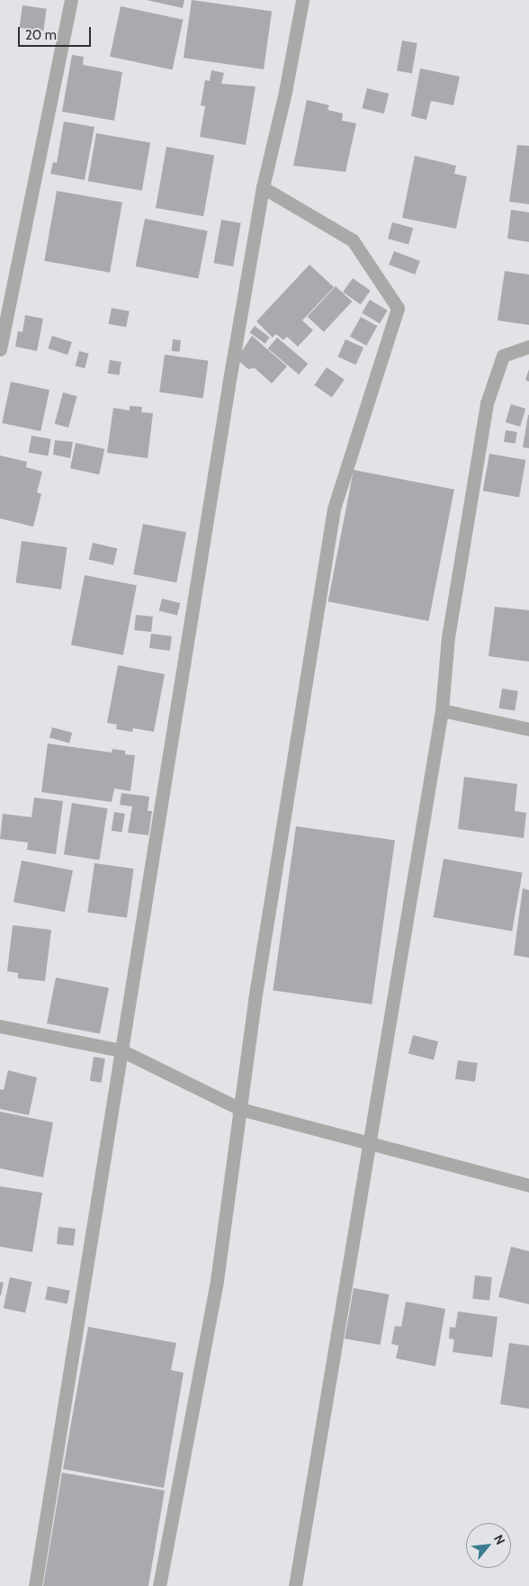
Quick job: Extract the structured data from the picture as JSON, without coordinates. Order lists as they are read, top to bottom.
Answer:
{
  "scale_bar": "20 m",
  "north": "top right"
}
